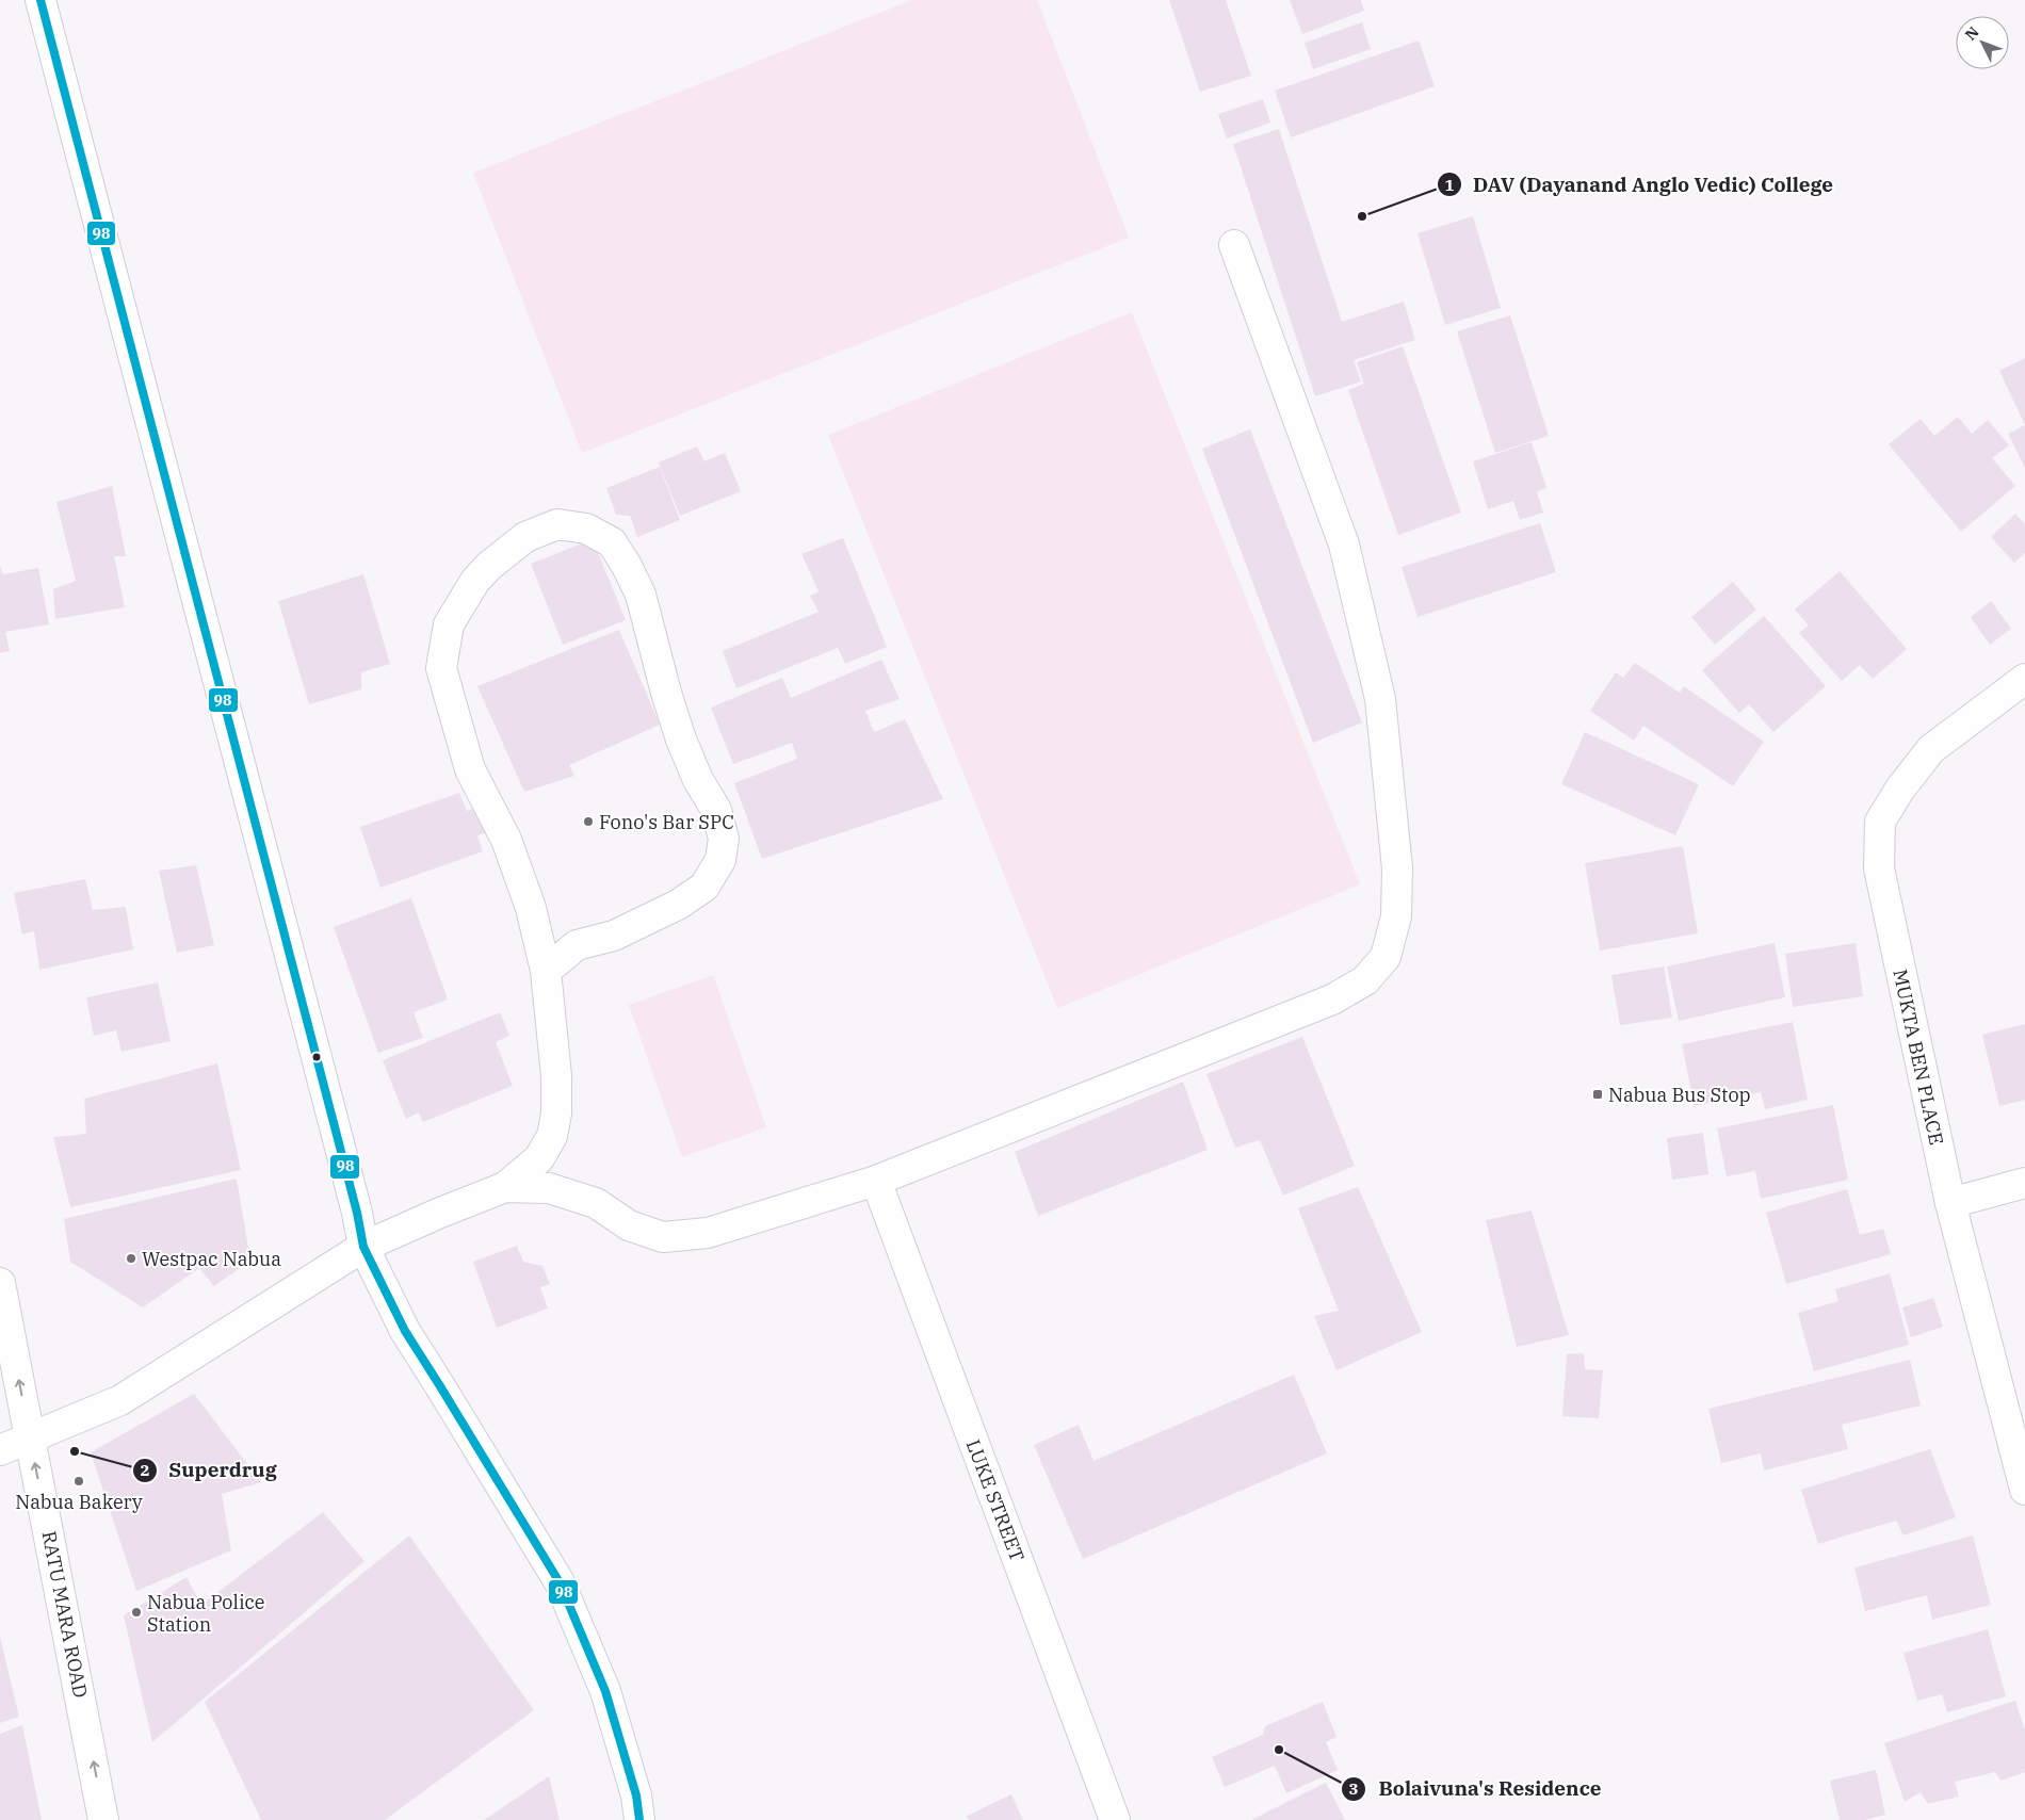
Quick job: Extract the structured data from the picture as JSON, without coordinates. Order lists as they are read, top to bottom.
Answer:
{
  "streets": {
    "main road": ["MUKTA BEN PLACE", "LUKE STREET", "RATU MARA ROAD"]
  },
  "one_way": ["RATU MARA ROAD"],
  "places": {
    "other": [
      "DAV (Dayanand Anglo Vedic) College",
      "Fono's Bar SPC",
      "Westpac Nabua",
      "Superdrug",
      "Nabua Bakery",
      "Nabua Police Station",
      "Bolaivuna's Residence"
    ],
    "transit": ["Nabua Bus Stop"]
  },
  "lines": ["transit line 98"],
  "north": "top left"
}
